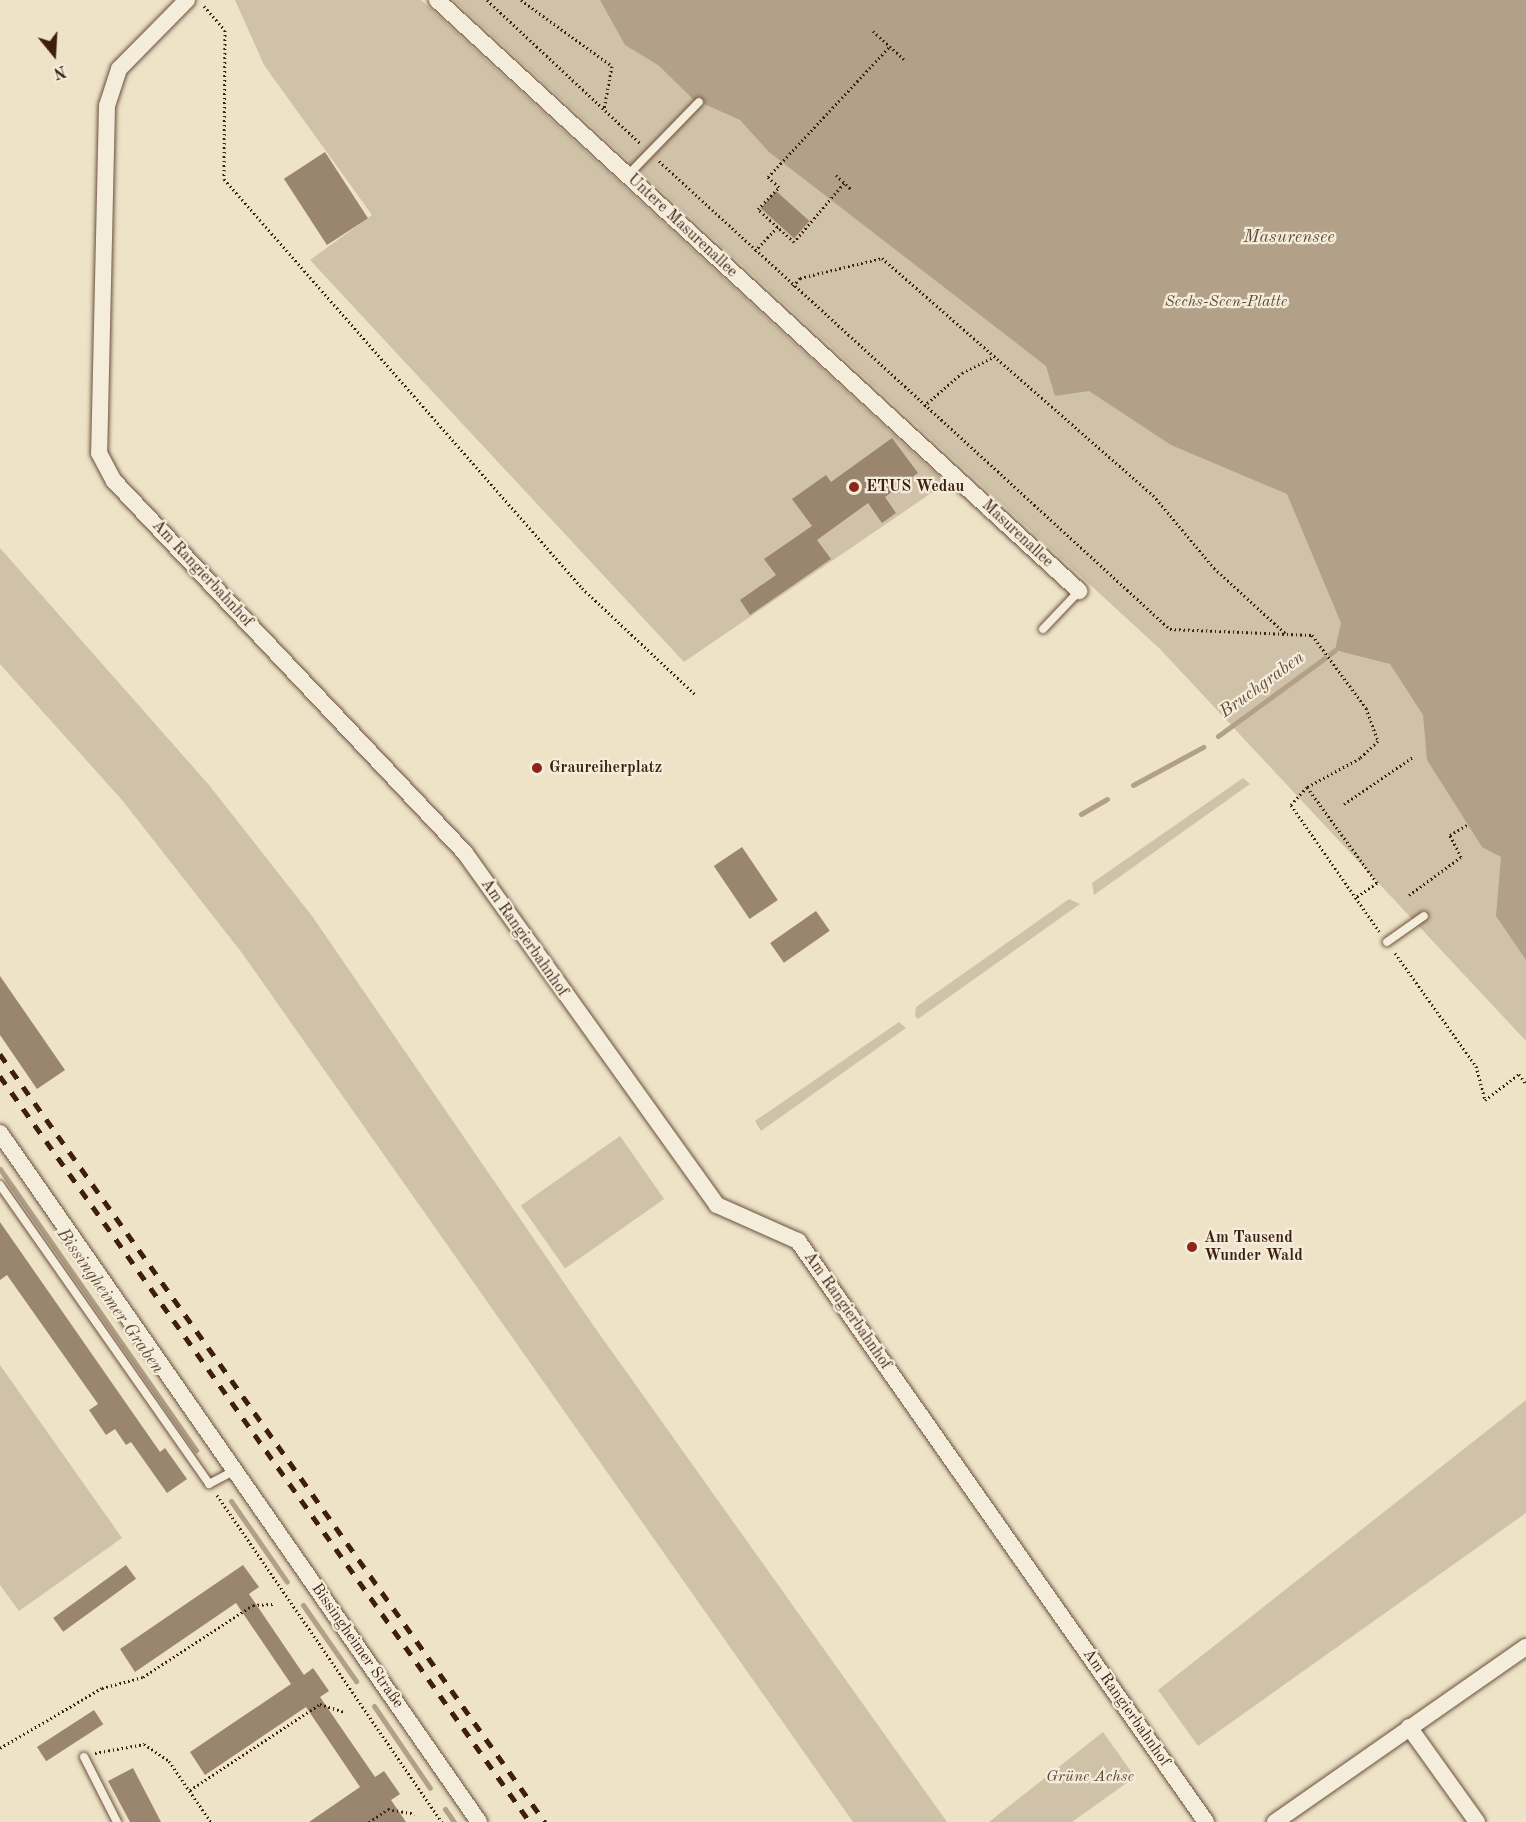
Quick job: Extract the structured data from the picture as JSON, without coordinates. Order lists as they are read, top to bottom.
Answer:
{
  "streets": {
    "street": [
      "Untere Masurenallee",
      "Masurenallee",
      "Am Rangierbahnhof",
      "Bissingheimer Straße"
    ]
  },
  "crossings": [
    ["Untere Masurenallee", "Masurenallee"]
  ],
  "water": ["Masurensee", "Bruchgraben", "Bissingheimer Graben"],
  "parks": ["Sechs-Seen-Platte", "Grüne Achse"],
  "places": ["ETUS Wedau", "Graureiherplatz", "Am Tausend Wunder Wald"],
  "north": "bottom"
}
